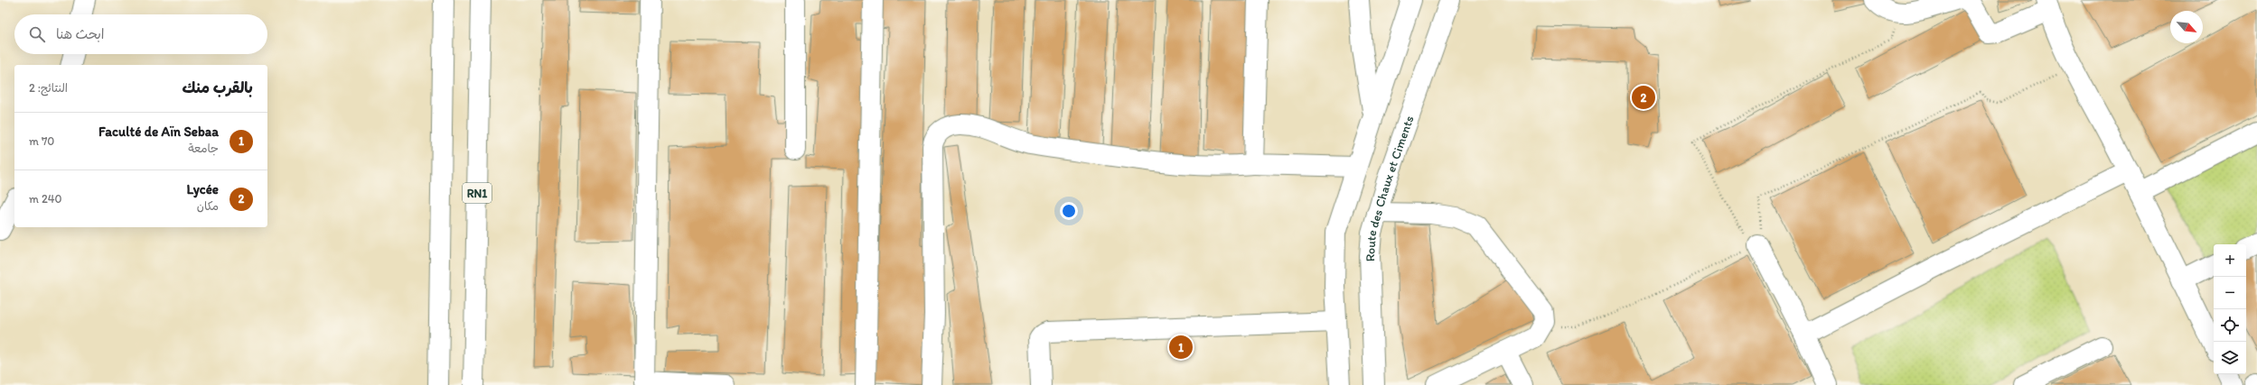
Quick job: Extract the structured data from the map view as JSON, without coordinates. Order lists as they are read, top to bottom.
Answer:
{
  "streets": {
    "main road": ["Route des Chaux et Ciments", "RN1"]
  },
  "north": "bottom right",
  "page": {
    "search": "ابحث هنا",
    "heading": ["بالقرب منك", "النتائج: 2"],
    "pins": ["2", "1"],
    "list": [
      {
        "mark": "1",
        "name": "Faculté de Aïn Sebaa",
        "note": "جامعة",
        "value": "70 m"
      },
      {
        "mark": "2",
        "name": "Lycée",
        "note": "مكان",
        "value": "240 m"
      }
    ],
    "map_buttons": ["+", "−"]
  }
}
